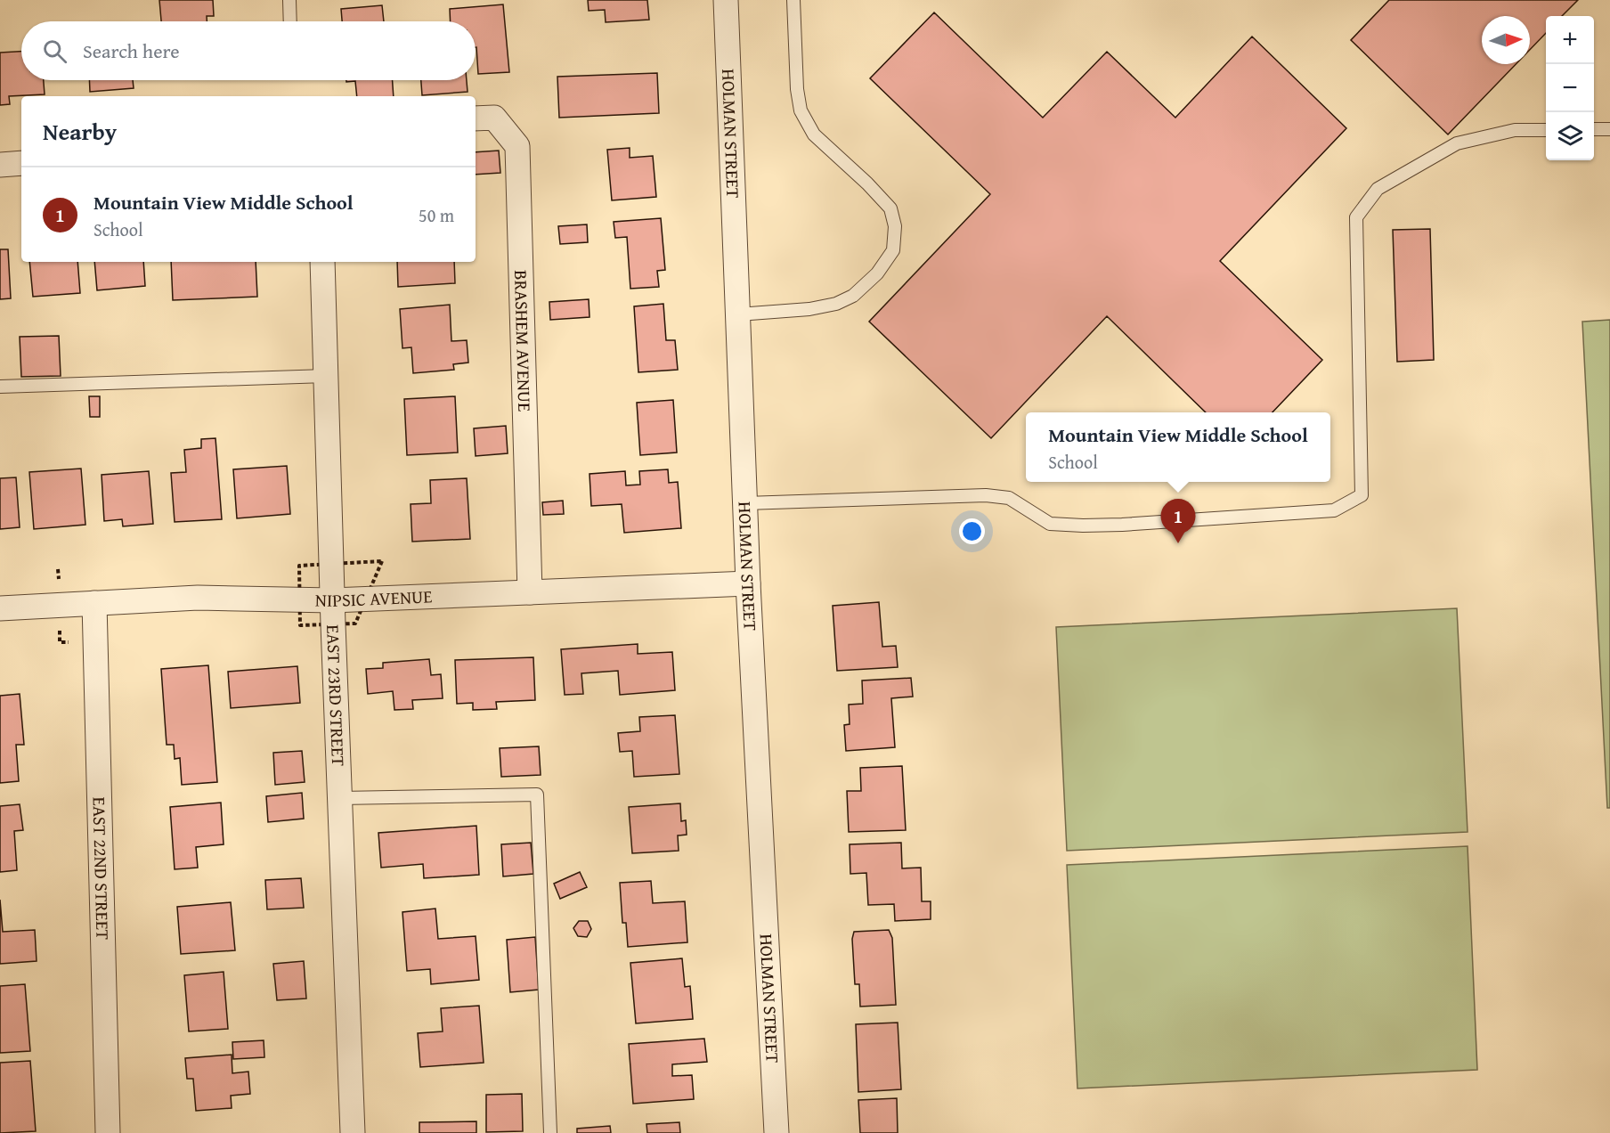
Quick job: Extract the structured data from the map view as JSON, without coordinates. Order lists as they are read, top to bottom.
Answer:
{
  "streets": {
    "street": [
      "HOLMAN STREET",
      "BRASHEM AVENUE",
      "NIPSIC AVENUE",
      "EAST 23RD STREET",
      "EAST 22ND STREET"
    ]
  },
  "crossings": [
    ["HOLMAN STREET", "NIPSIC AVENUE"],
    ["BRASHEM AVENUE", "NIPSIC AVENUE"],
    ["NIPSIC AVENUE", "EAST 23RD STREET"],
    ["NIPSIC AVENUE", "EAST 22ND STREET"]
  ],
  "north": "right",
  "page": {
    "map_buttons": ["+", "−"],
    "search": "Search here",
    "heading": "Nearby",
    "list": [
      {
        "mark": "1",
        "name": "Mountain View Middle School",
        "note": "School",
        "value": "50 m"
      }
    ],
    "popup": ["Mountain View Middle School", "School"],
    "pins": "1"
  }
}
